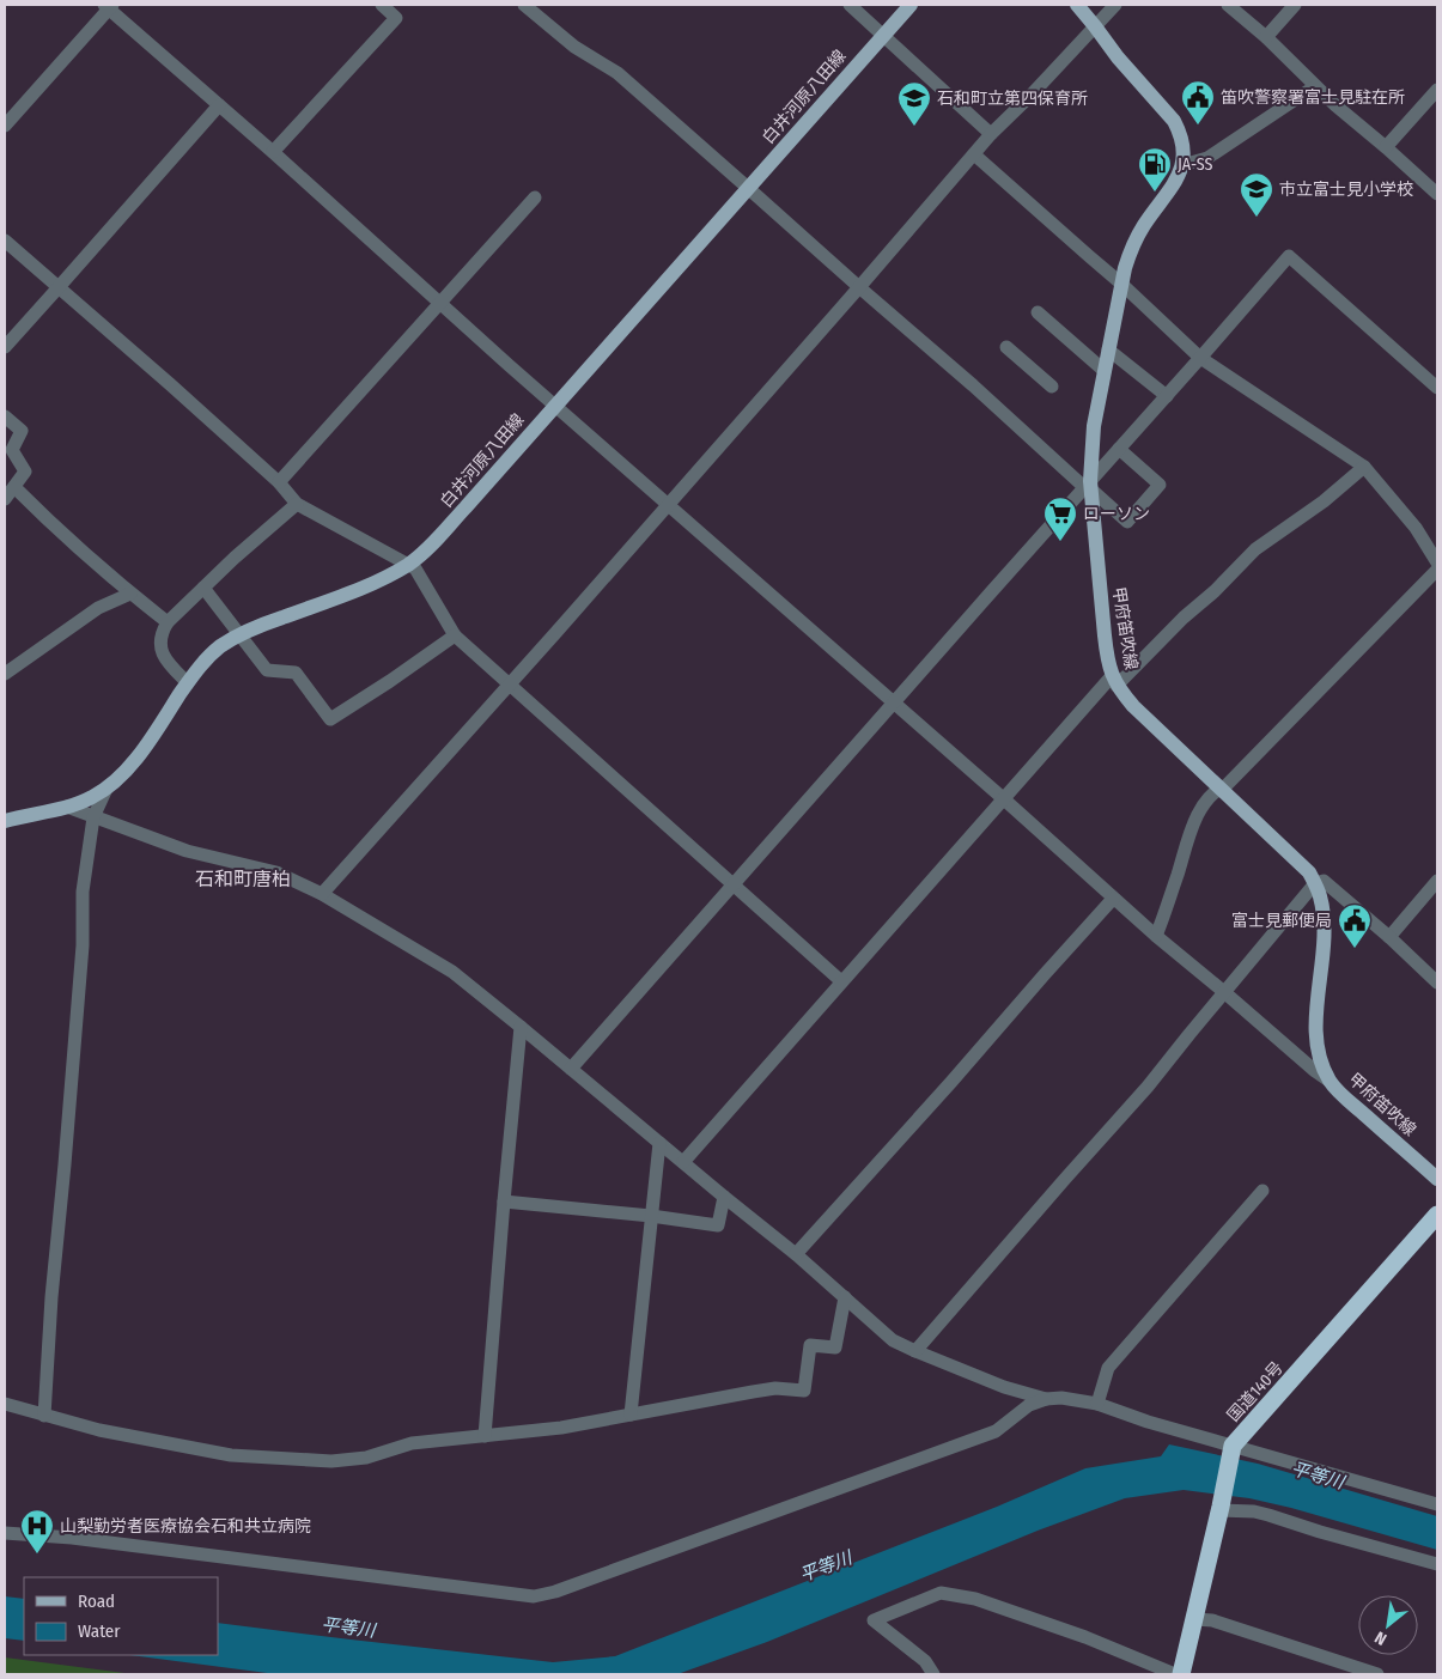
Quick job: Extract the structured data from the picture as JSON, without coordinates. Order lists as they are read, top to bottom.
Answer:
{
  "streets": {
    "highway": ["国道140号"],
    "main road": ["白井河原八田線", "甲府笛吹線"]
  },
  "districts": ["石和町唐柏"],
  "water": ["平等川"],
  "places": {
    "public building": ["笛吹警察署富士見駐在所", "富士見郵便局"],
    "school or university": ["石和町立第四保育所", "市立富士見小学校"],
    "fuel station": ["JA-SS"],
    "supermarket": ["ローソン"],
    "hospital": ["山梨勤労者医療協会石和共立病院"]
  },
  "legend": ["Road", "Water"],
  "north": "bottom left"
}
